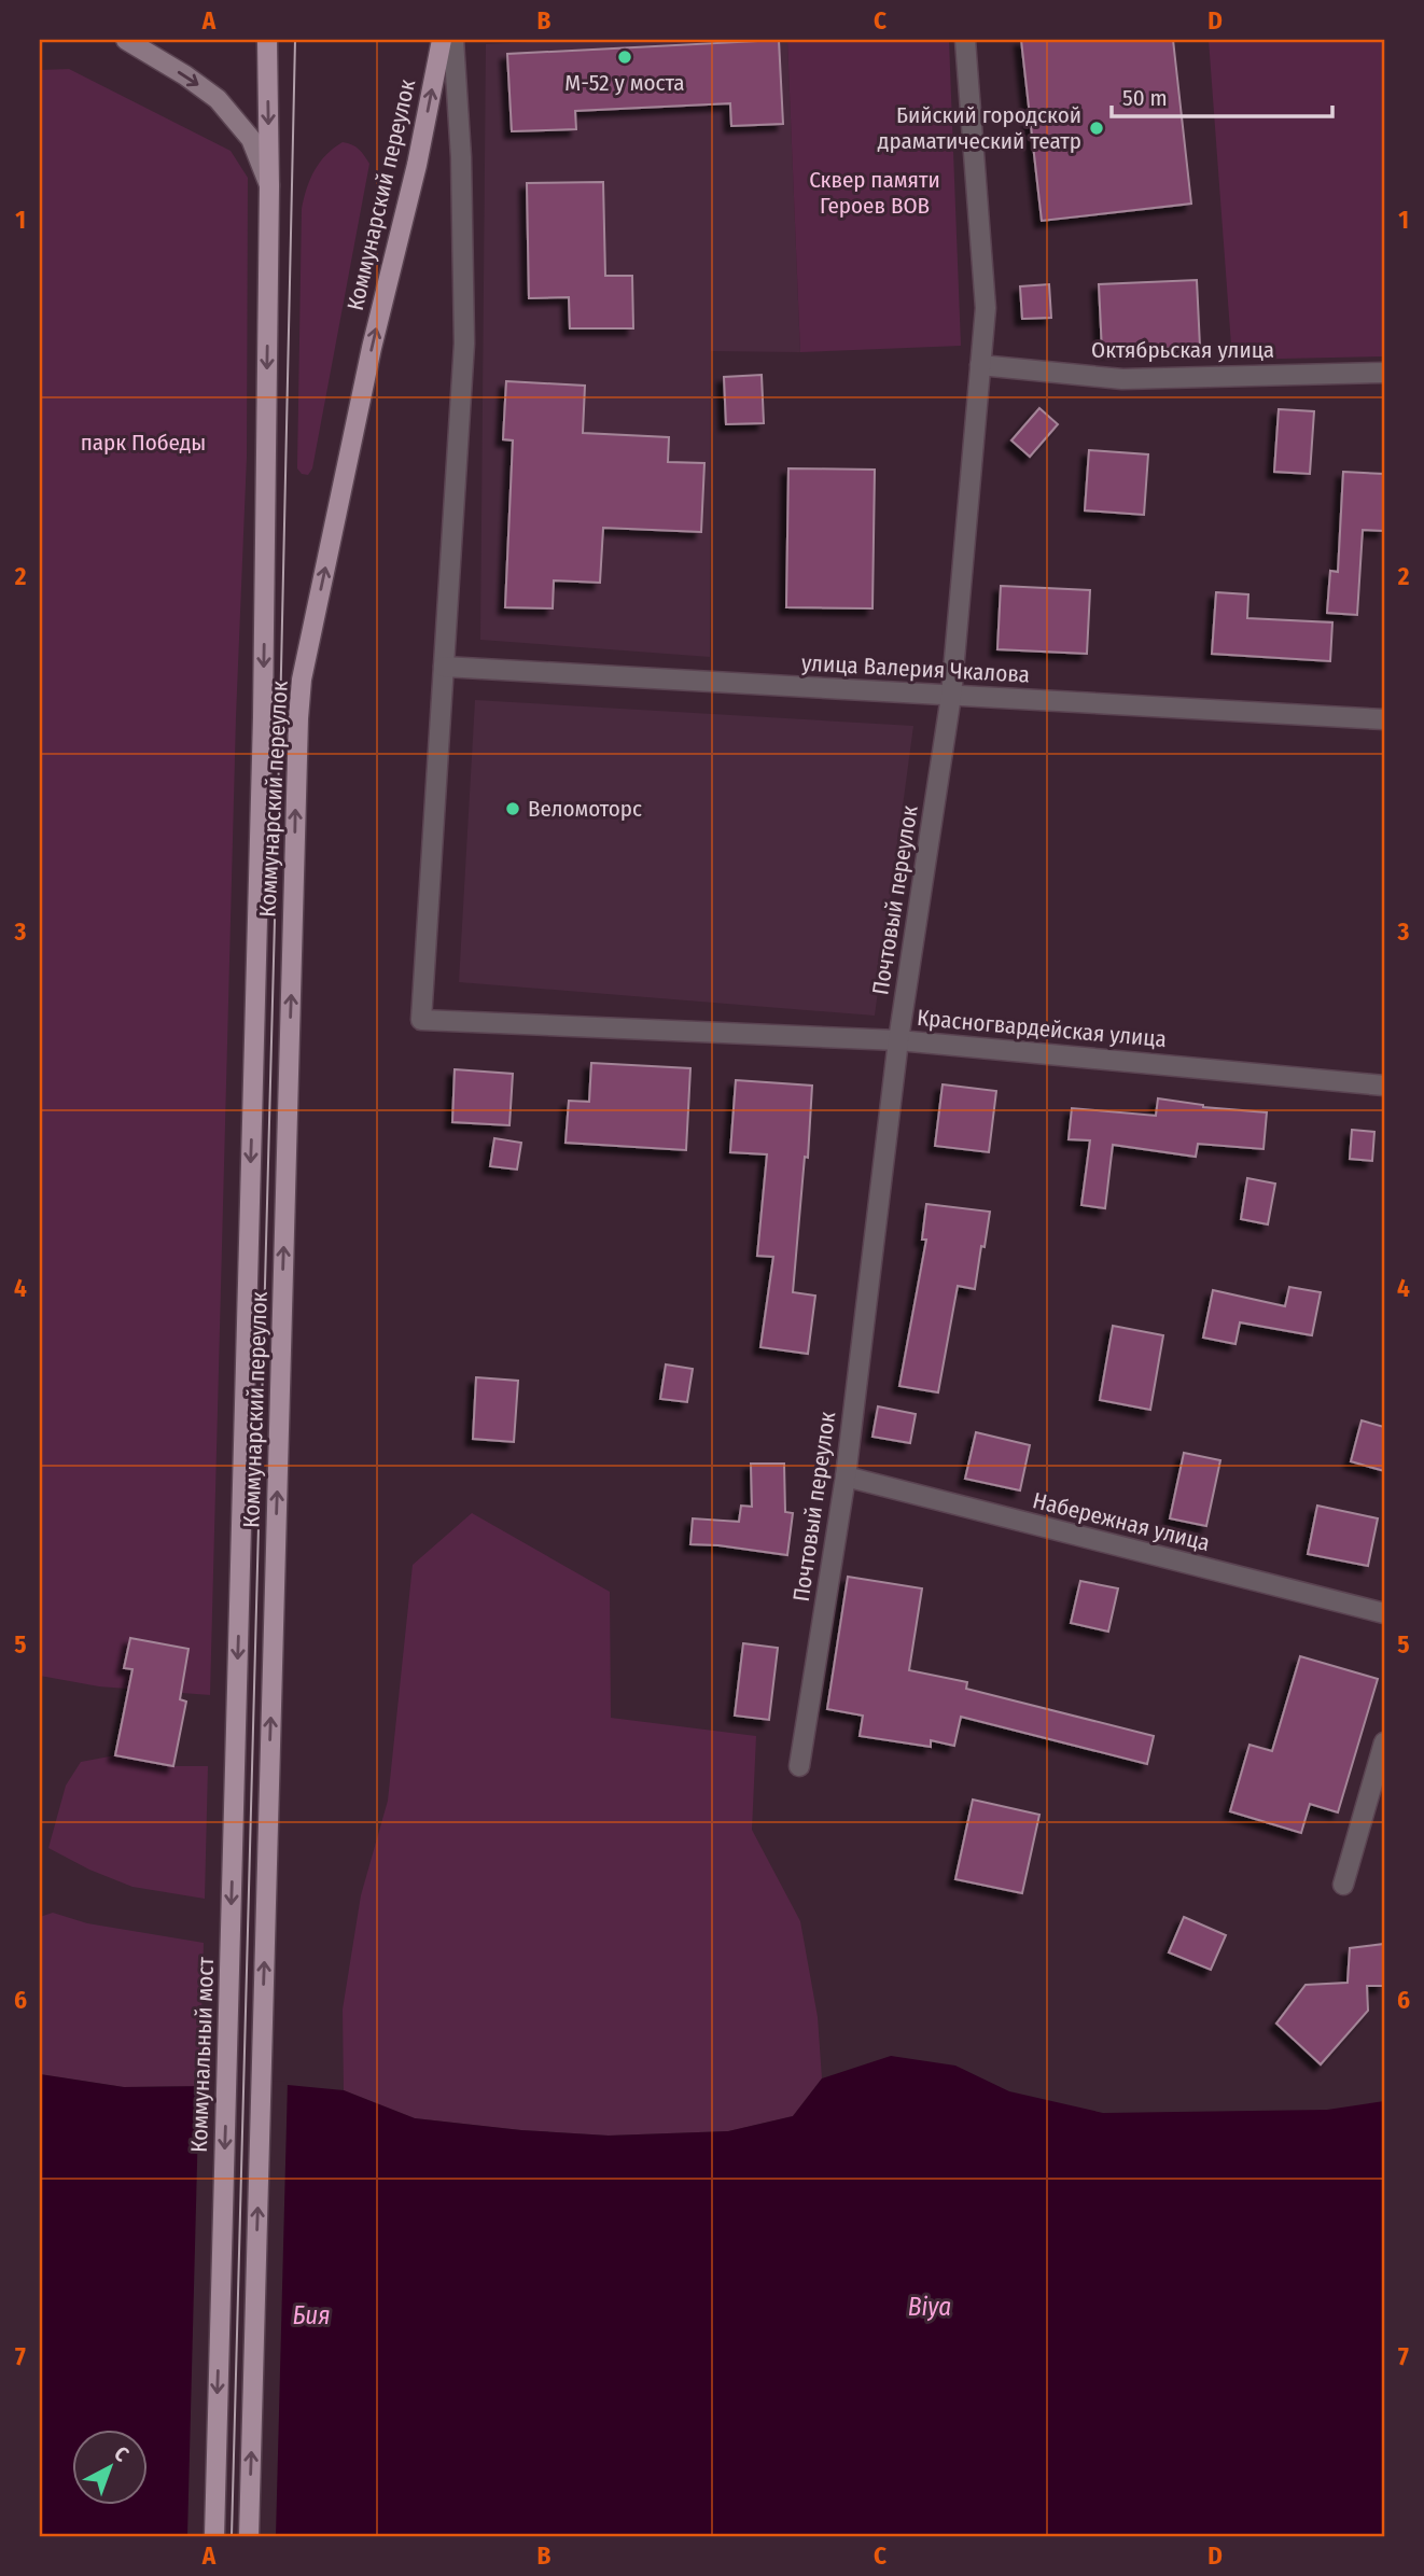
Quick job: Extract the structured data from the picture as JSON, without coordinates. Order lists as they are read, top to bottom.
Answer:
{
  "streets": {
    "main road": ["Коммунарский переулок", "Коммунальный мост"],
    "street": [
      "Октябрьская улица",
      "улица Валерия Чкалова",
      "Почтовый переулок",
      "Красногвардейская улица",
      "Набережная улица"
    ]
  },
  "crossings": [
    ["Коммунарский переулок", "Коммунальный мост"],
    ["Октябрьская улица", "Почтовый переулок"],
    ["улица Валерия Чкалова", "Почтовый переулок"],
    ["улица Валерия Чкалова", "Красногвардейская улица"],
    ["Почтовый переулок", "Красногвардейская улица"],
    ["Почтовый переулок", "Набережная улица"]
  ],
  "one_way": ["Коммунальный мост"],
  "water": ["Biya", "Бия"],
  "parks": ["Сквер памяти Героев ВОВ", "парк Победы"],
  "places": ["М-52 у моста", "Бийский городской драматический театр", "Веломоторс"],
  "scale_bar": "50 m",
  "north": "top right",
  "grid": {
    "columns": [
      "A",
      "B",
      "C",
      "D"
    ],
    "rows": [
      "1",
      "2",
      "3",
      "4",
      "5",
      "6",
      "7"
    ]
  }
}
